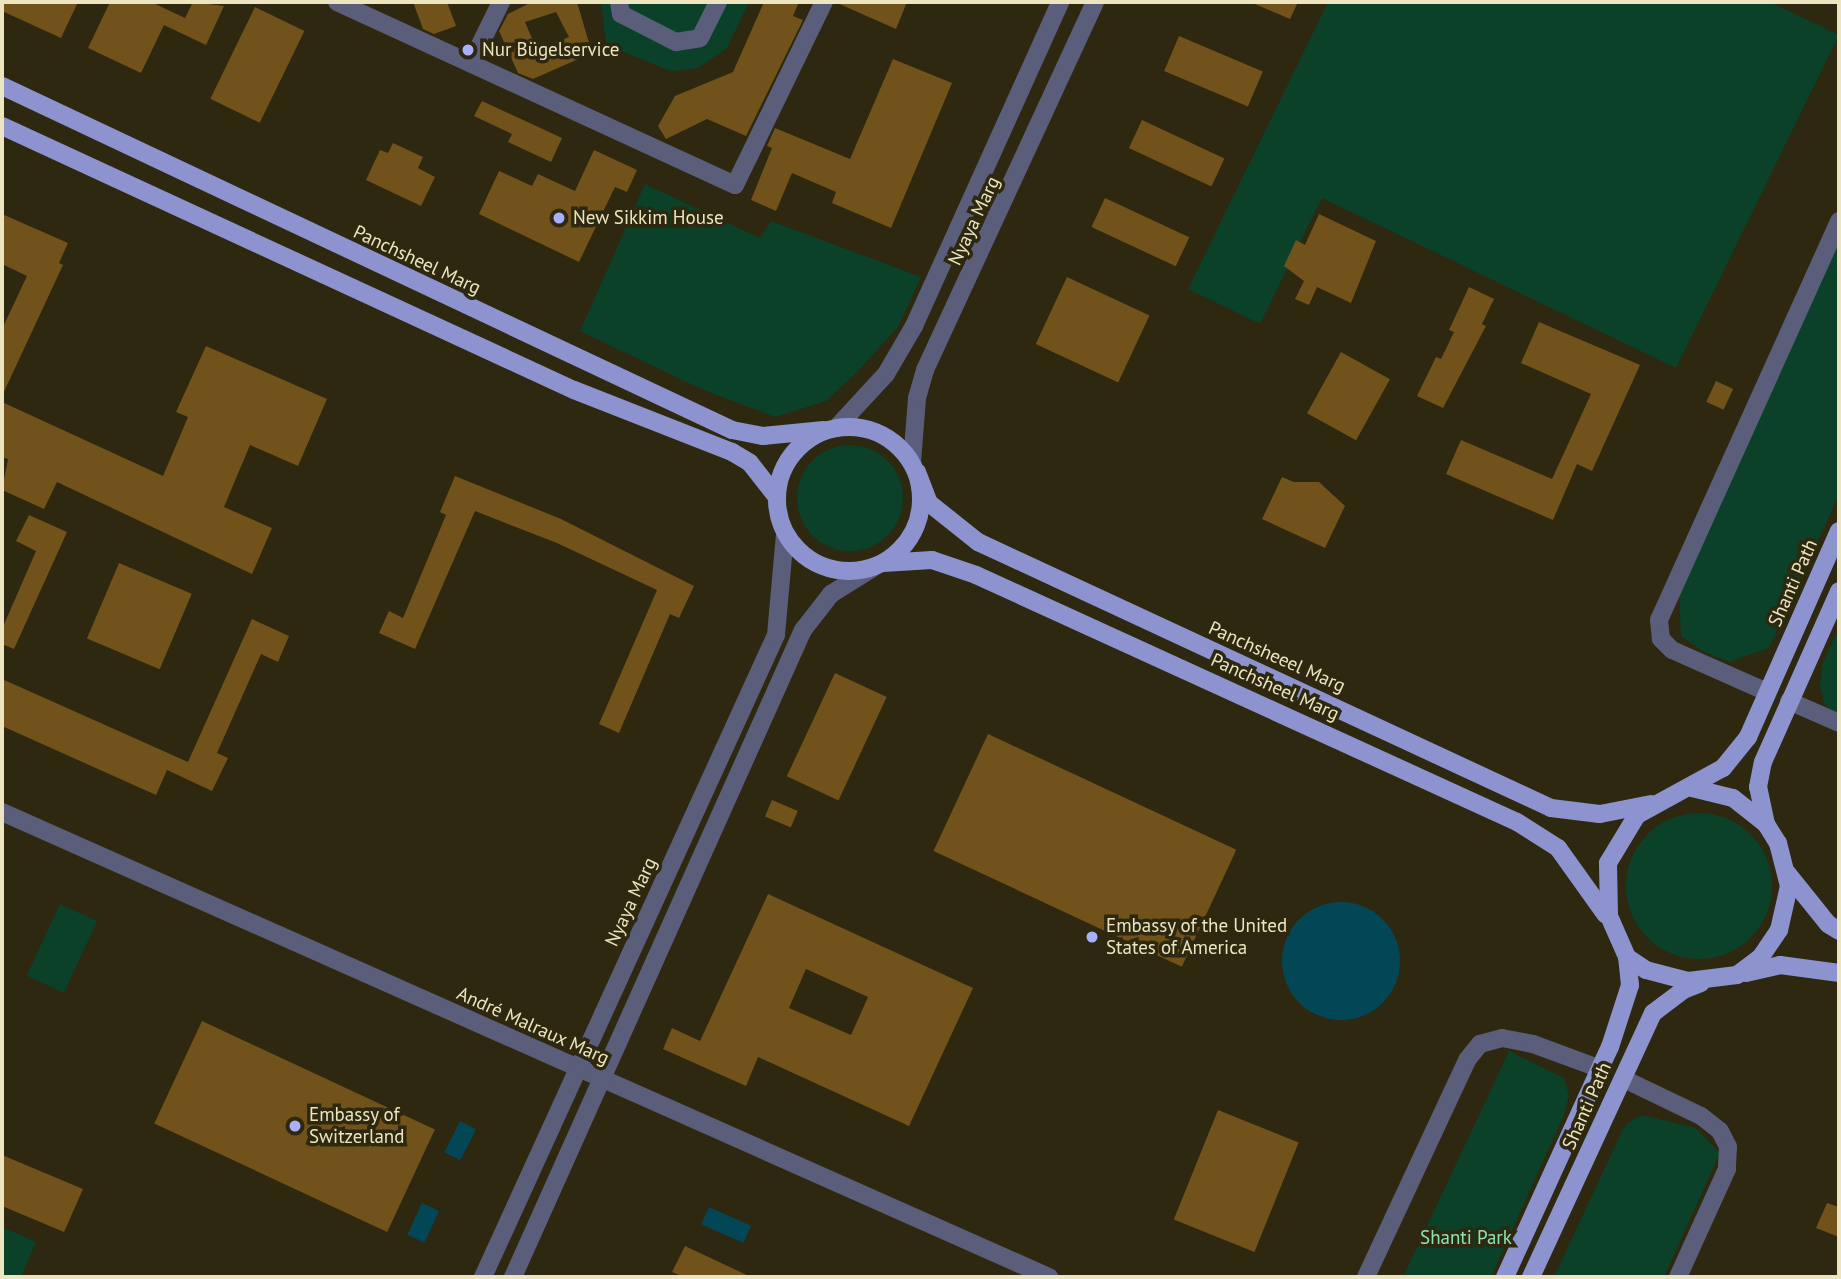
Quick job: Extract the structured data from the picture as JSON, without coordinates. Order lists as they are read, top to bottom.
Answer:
{
  "streets": {
    "main road": ["Panchsheel Marg", "Shanti Path", "Panchsheeel Marg"],
    "street": ["Nyaya Marg", "André Malraux Marg"]
  },
  "crossings": [
    ["Nyaya Marg", "Panchsheel Marg"],
    ["Nyaya Marg", "Panchsheeel Marg"],
    ["Nyaya Marg", "André Malraux Marg"],
    ["Panchsheel Marg", "Shanti Path"],
    ["Panchsheel Marg", "Panchsheeel Marg"],
    ["Shanti Path", "Panchsheeel Marg"]
  ],
  "parks": ["Shanti Park"],
  "places": [
    "Nur Bügelservice",
    "New Sikkim House",
    "Embassy of the United States of America",
    "Embassy of Switzerland"
  ]
}
